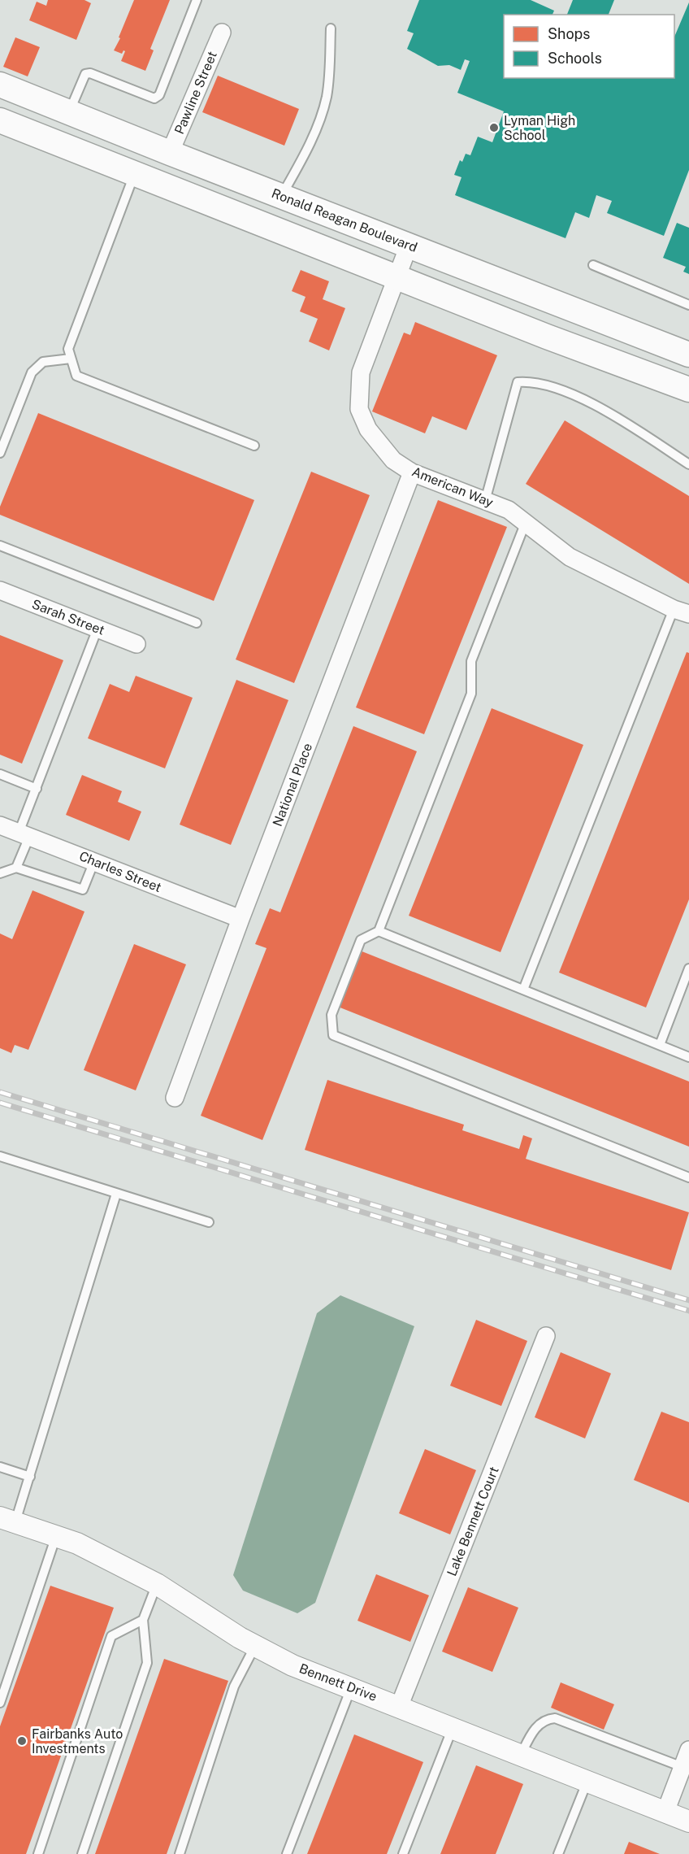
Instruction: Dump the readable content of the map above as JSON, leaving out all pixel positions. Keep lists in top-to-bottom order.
{
  "streets": {
    "main road": ["Ronald Reagan Boulevard"],
    "street": [
      "Pawline Street",
      "American Way",
      "Sarah Street",
      "National Place",
      "Charles Street",
      "Lake Bennett Court",
      "Bennett Drive"
    ]
  },
  "crossings": [
    ["Pawline Street", "Ronald Reagan Boulevard"],
    ["Ronald Reagan Boulevard", "American Way"],
    ["American Way", "National Place"],
    ["National Place", "Charles Street"],
    ["Lake Bennett Court", "Bennett Drive"]
  ],
  "places": ["Lyman High School", "Fairbanks Auto Investments"],
  "legend": ["Shops", "Schools"]
}
